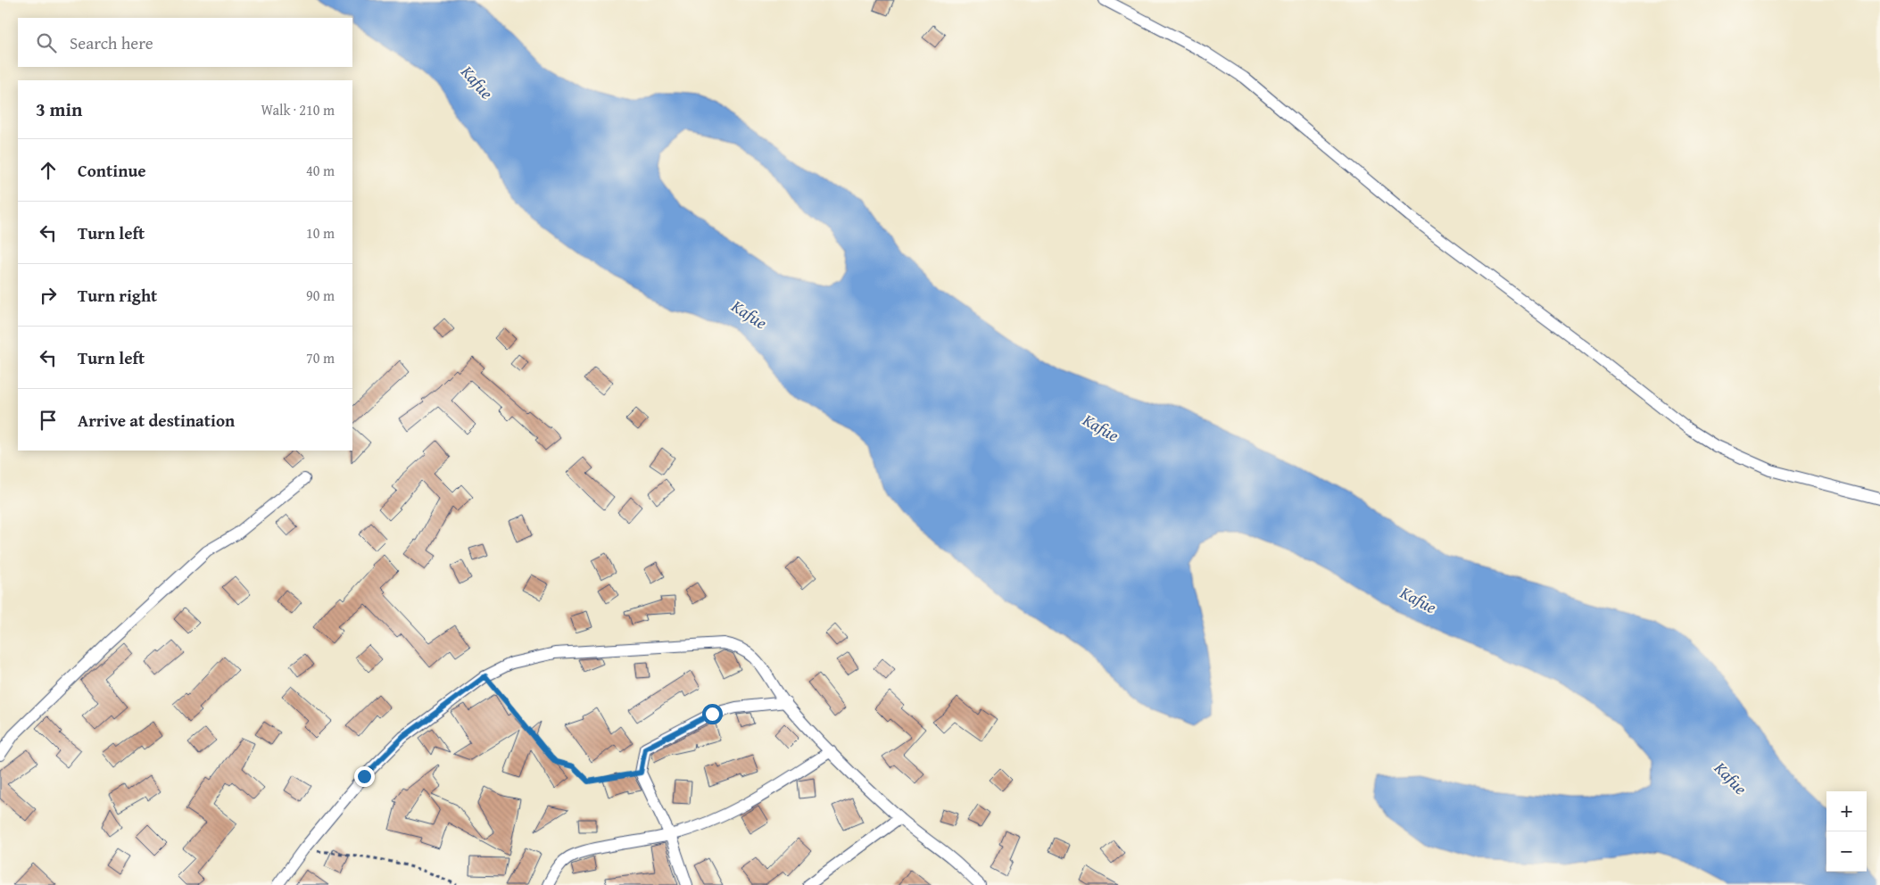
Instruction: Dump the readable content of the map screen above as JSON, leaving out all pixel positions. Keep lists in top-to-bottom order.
{
  "water": ["Kafue"],
  "page": {
    "search": "Search here",
    "heading": ["3 min", "Walk · 210 m"],
    "list": [
      ["Continue", "40 m"],
      ["Turn left", "10 m"],
      ["Turn right", "90 m"],
      ["Turn left", "70 m"],
      "Arrive at destination"
    ],
    "map_buttons": ["+", "−"]
  }
}
